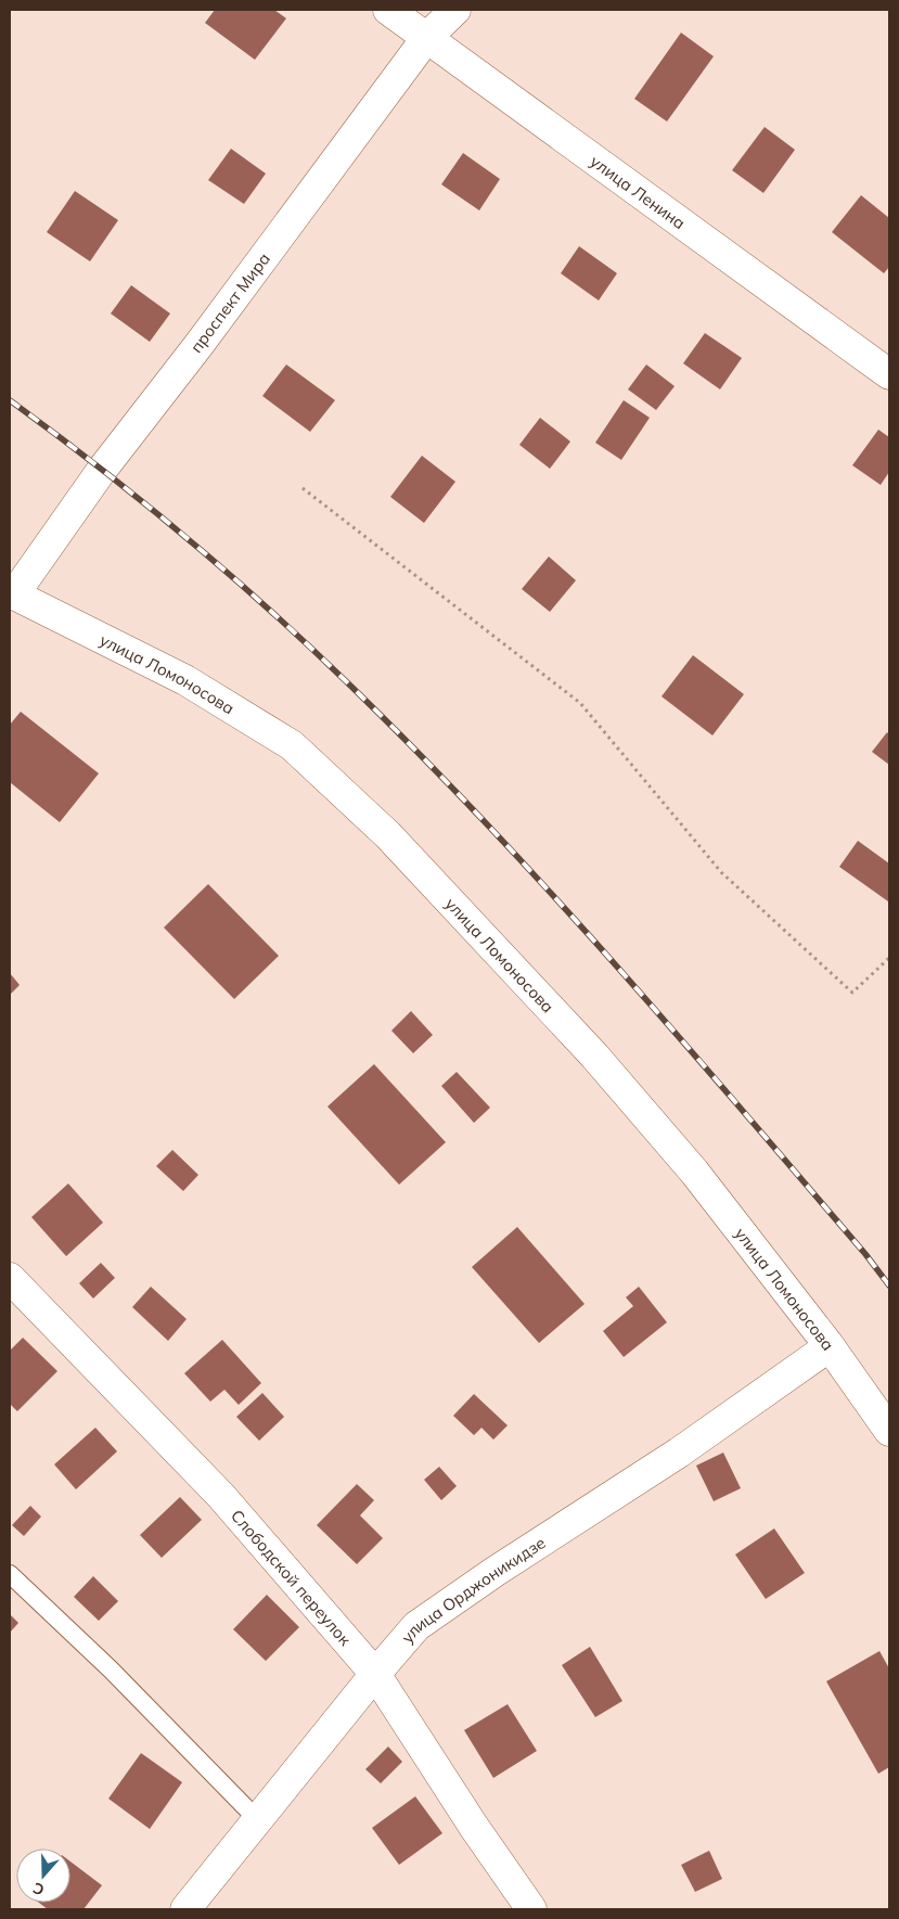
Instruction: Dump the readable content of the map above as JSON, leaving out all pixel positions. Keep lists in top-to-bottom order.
{
  "streets": {
    "street": [
      "улица Ленина",
      "проспект Мира",
      "улица Ломоносова",
      "Слободской переулок",
      "улица Орджоникидзе"
    ]
  },
  "crossings": [
    ["улица Ленина", "проспект Мира"],
    ["проспект Мира", "улица Ломоносова"],
    ["улица Ломоносова", "улица Орджоникидзе"],
    ["Слободской переулок", "улица Орджоникидзе"]
  ],
  "north": "bottom"
}
